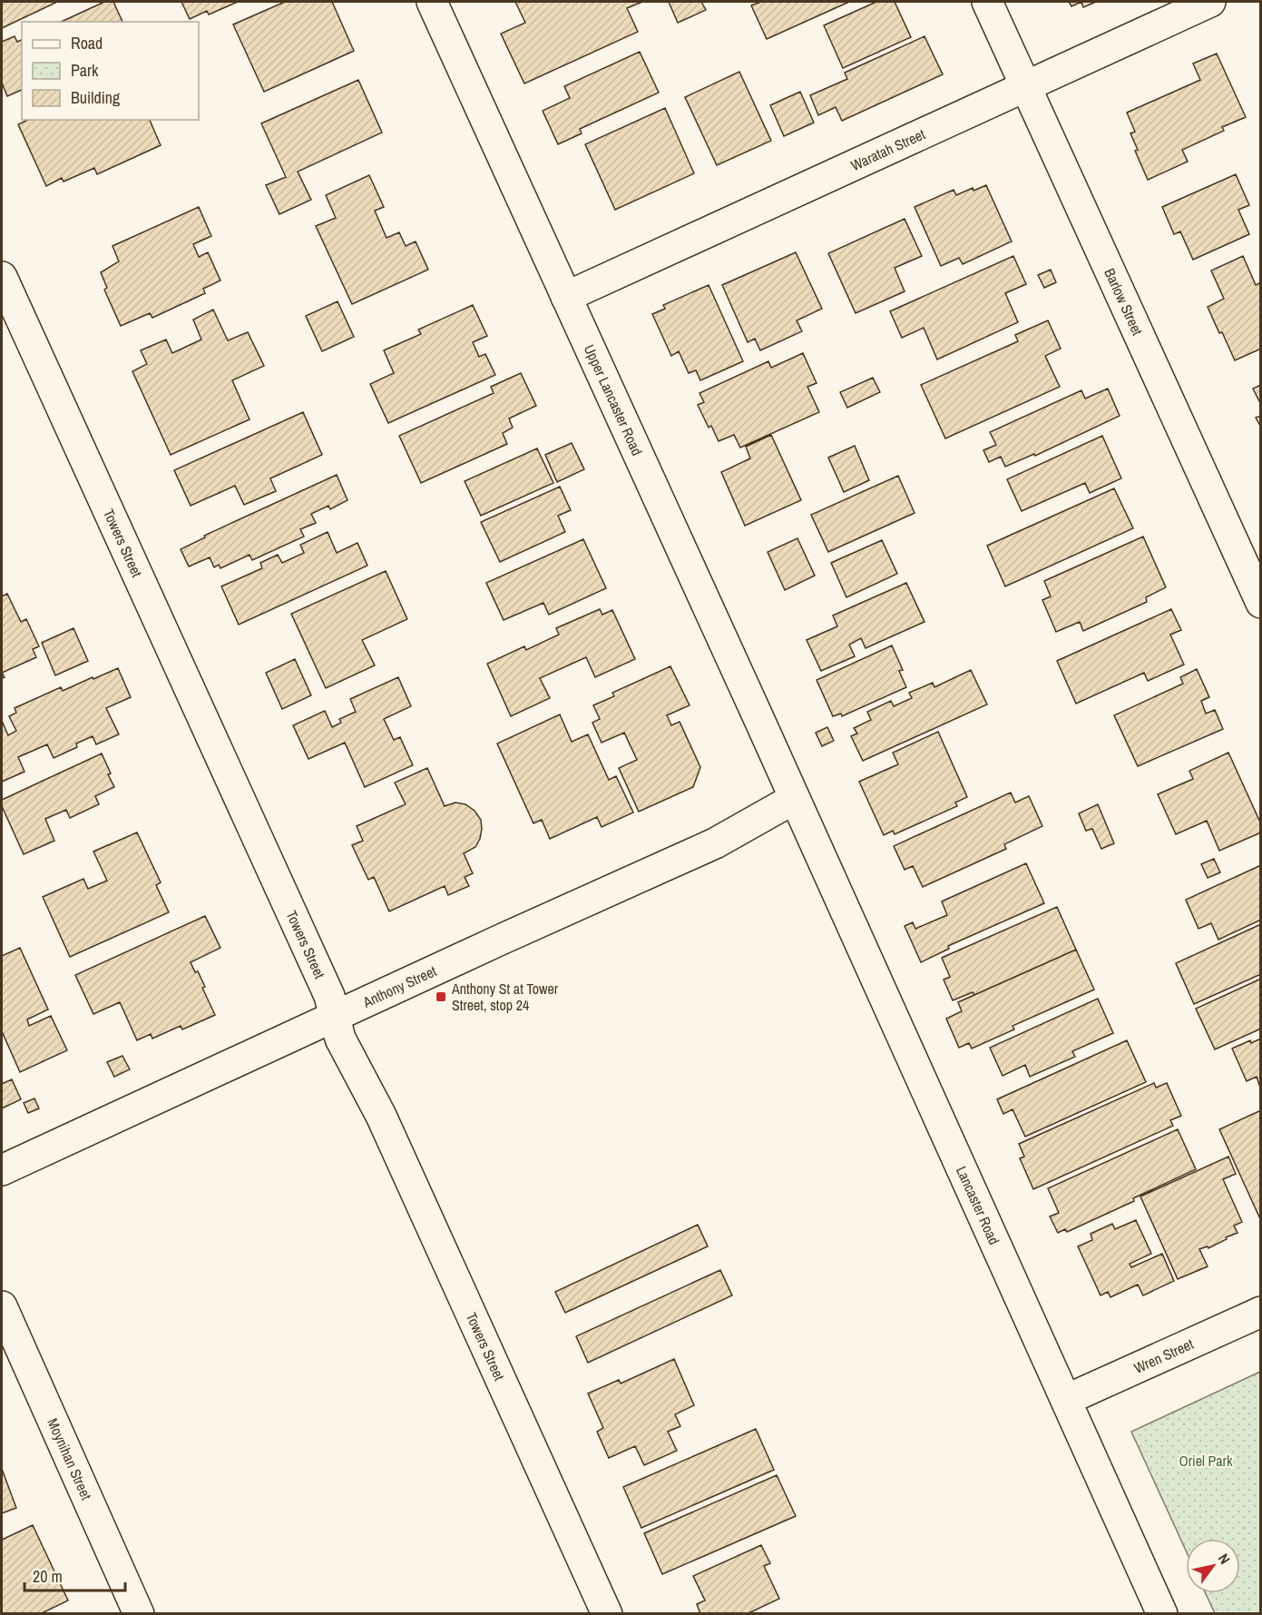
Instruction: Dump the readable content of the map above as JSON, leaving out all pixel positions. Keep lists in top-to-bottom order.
{
  "streets": {
    "street": [
      "Waratah Street",
      "Barlow Street",
      "Upper Lancaster Road",
      "Towers Street",
      "Anthony Street",
      "Lancaster Road",
      "Wren Street",
      "Moynihan Street"
    ]
  },
  "crossings": [
    ["Waratah Street", "Barlow Street"],
    ["Waratah Street", "Upper Lancaster Road"],
    ["Upper Lancaster Road", "Anthony Street"],
    ["Upper Lancaster Road", "Lancaster Road"],
    ["Towers Street", "Anthony Street"],
    ["Anthony Street", "Lancaster Road"],
    ["Lancaster Road", "Wren Street"]
  ],
  "parks": ["Oriel Park"],
  "places": {
    "transit": ["Anthony St at Tower Street, stop 24"]
  },
  "legend": ["Road", "Park", "Building"],
  "scale_bar": "20 m",
  "north": "top right"
}
